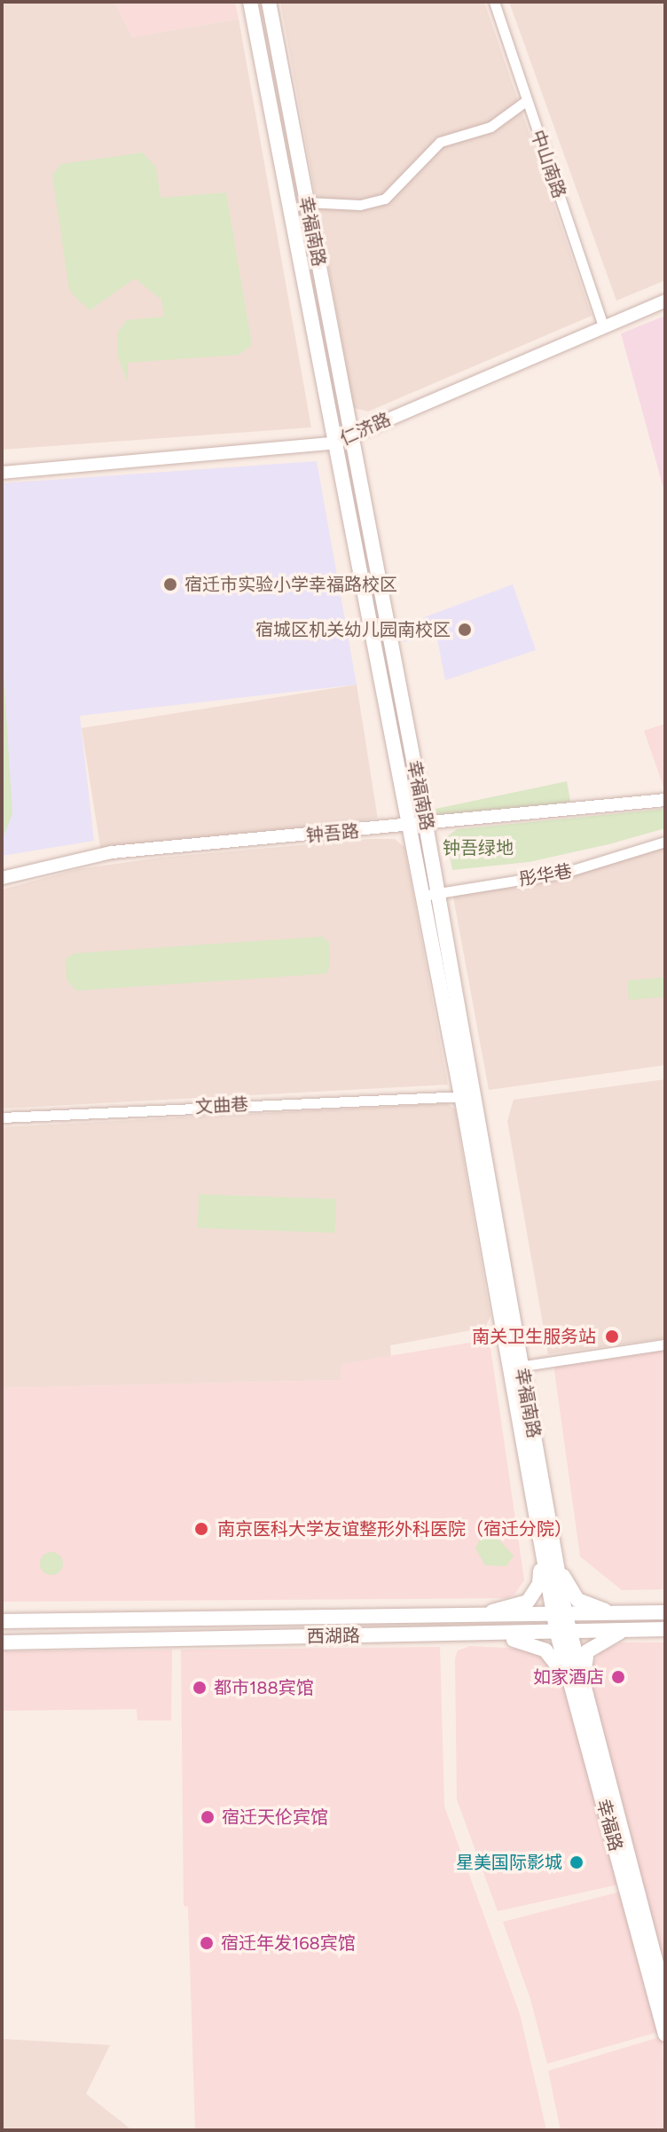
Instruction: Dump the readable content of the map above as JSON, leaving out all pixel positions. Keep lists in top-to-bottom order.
{
  "streets": {
    "main road": ["幸福南路", "西湖路", "幸福路"],
    "street": [
      "中山南路",
      "仁济路",
      "钟吾路",
      "彤华巷",
      "文曲巷"
    ]
  },
  "crossings": [
    ["中山南路", "仁济路"],
    ["幸福南路", "仁济路"],
    ["幸福南路", "钟吾路"],
    ["幸福南路", "彤华巷"],
    ["幸福南路", "文曲巷"],
    ["幸福南路", "西湖路"],
    ["幸福南路", "幸福路"],
    ["西湖路", "幸福路"]
  ],
  "parks": ["钟吾绿地"],
  "places": [
    "宿迁市实验小学幸福路校区",
    "宿城区机关幼儿园南校区",
    "南关卫生服务站",
    "南京医科大学友谊整形外科医院（宿迁分院）",
    "如家酒店",
    "都市188宾馆",
    "宿迁天伦宾馆",
    "星美国际影城",
    "宿迁年发168宾馆"
  ]
}
